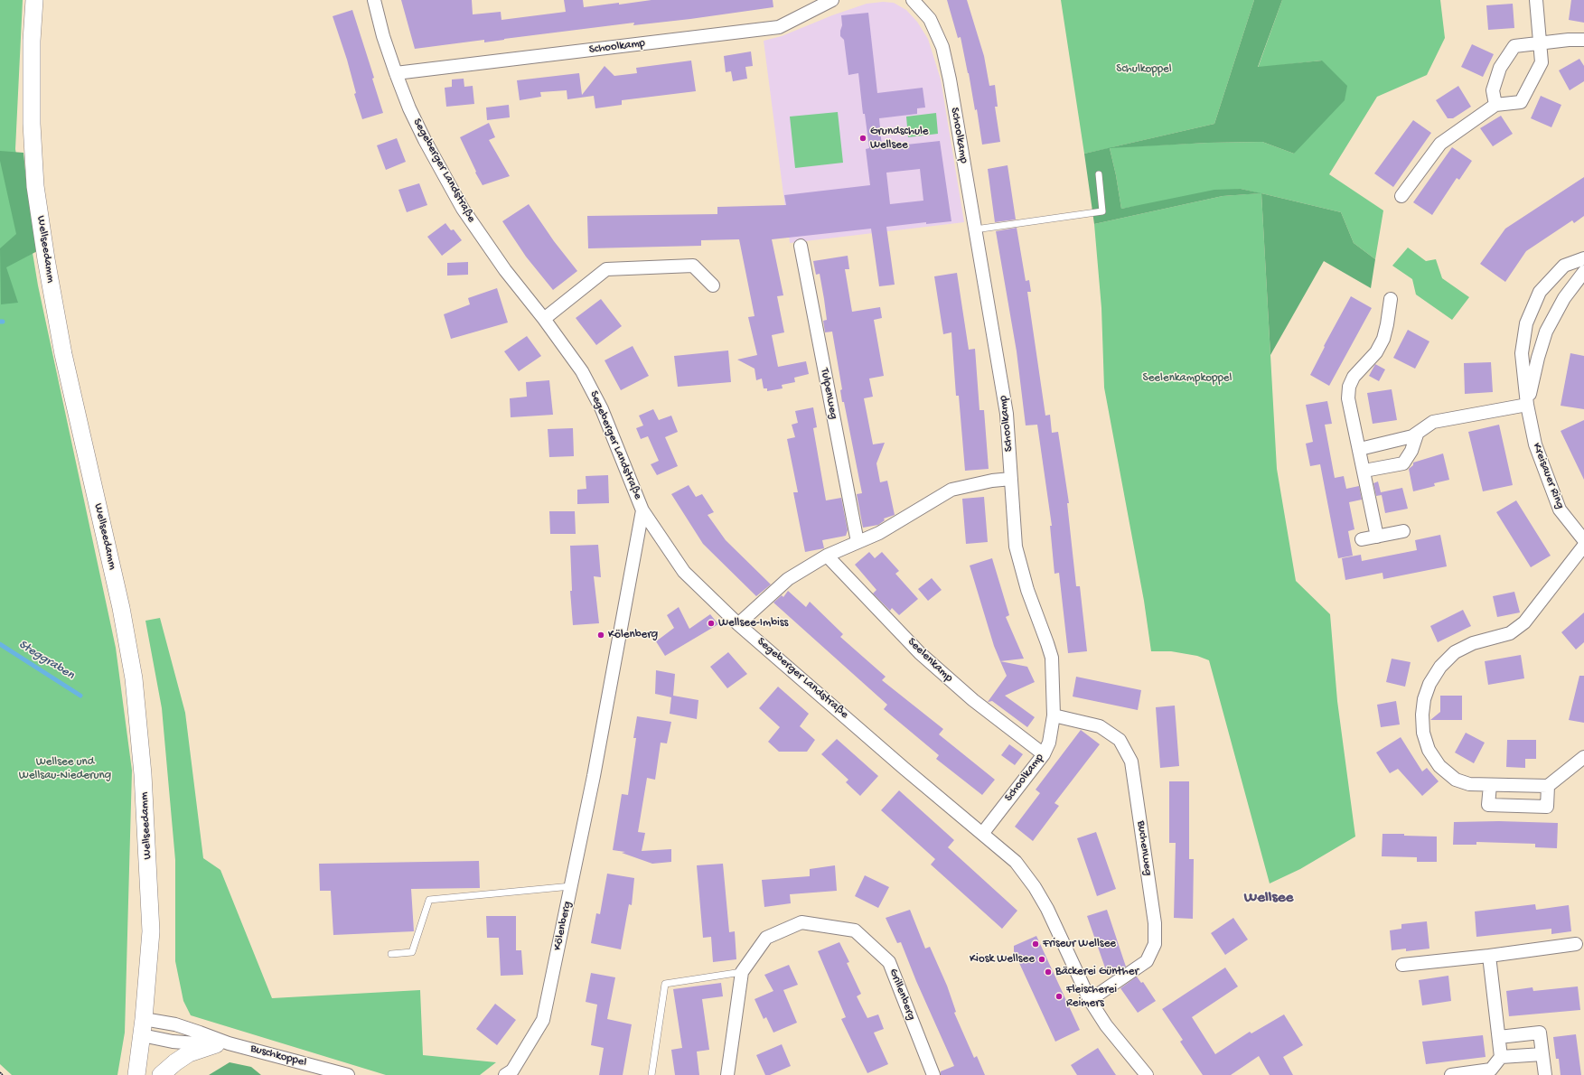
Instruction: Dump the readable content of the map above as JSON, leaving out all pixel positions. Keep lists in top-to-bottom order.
{
  "streets": {
    "main road": ["Wellseedamm"],
    "street": [
      "Schoolkamp",
      "Segeberger Landstraße",
      "Tulpenweg",
      "Kreisauer Ring",
      "Seelenkamp",
      "Buchenweg",
      "Kölenberg",
      "Grillenberg",
      "Buschkoppel"
    ]
  },
  "crossings": [
    ["Schoolkamp", "Segeberger Landstraße"],
    ["Schoolkamp", "Seelenkamp"],
    ["Schoolkamp", "Buchenweg"],
    ["Segeberger Landstraße", "Buchenweg"],
    ["Segeberger Landstraße", "Kölenberg"],
    ["Wellseedamm", "Buschkoppel"]
  ],
  "districts": ["Wellsee"],
  "water": ["Steggraben"],
  "parks": ["Schulkoppel", "Seelenkampkoppel", "Wellsee und Wellsau-Niederung"],
  "places": [
    "Grundschule Wellsee",
    "Wellsee-Imbiss",
    "Kölenberg",
    "Friseur Wellsee",
    "Kiosk Wellsee",
    "Bäckerei Günther",
    "Fleischerei Reimers"
  ]
}
